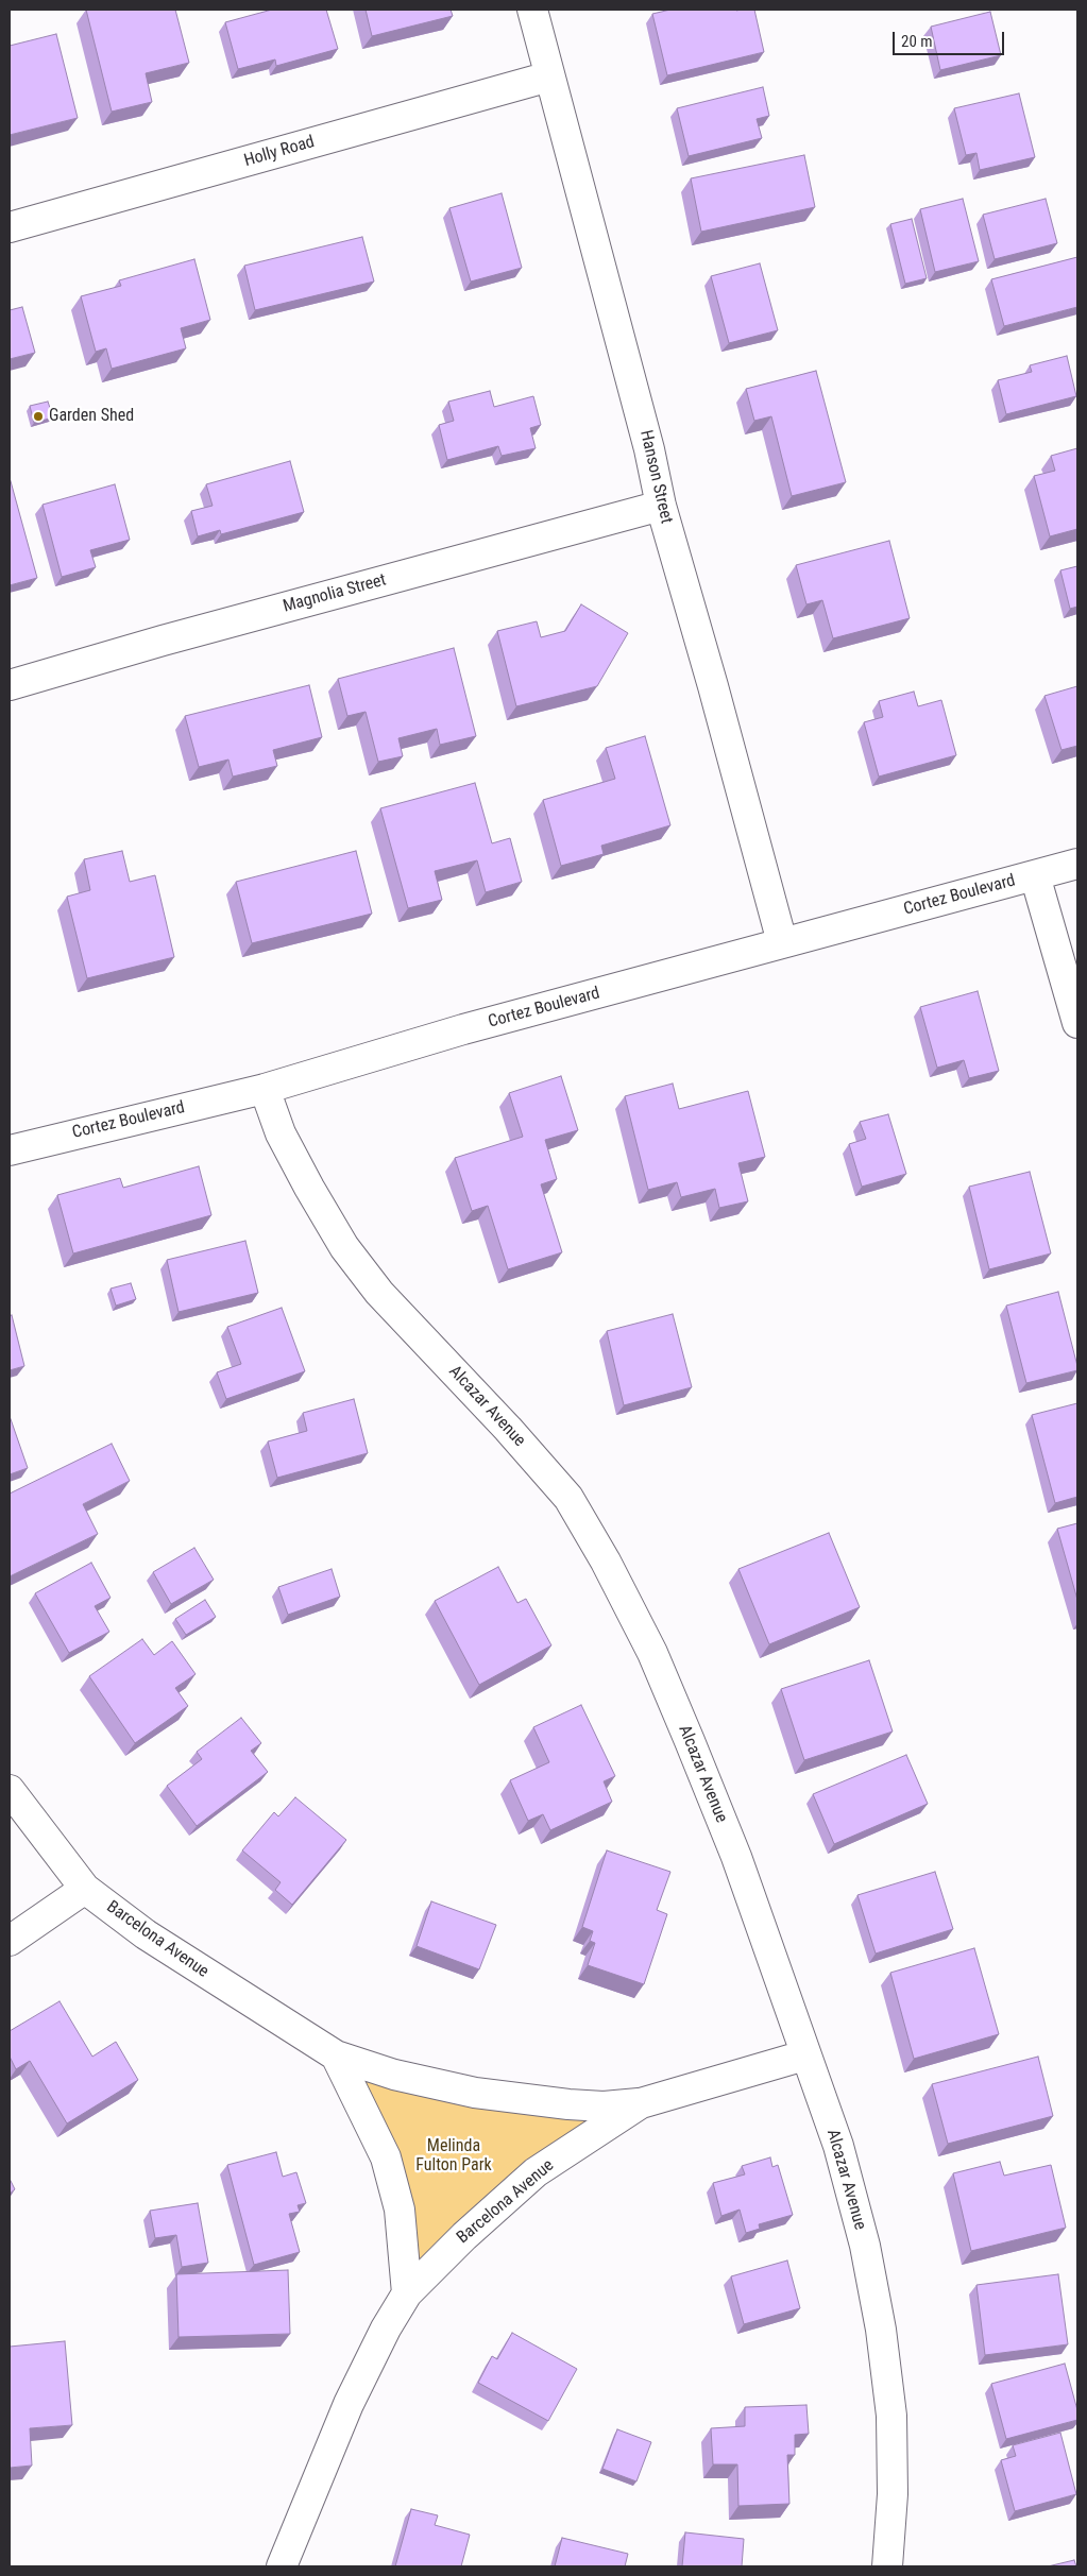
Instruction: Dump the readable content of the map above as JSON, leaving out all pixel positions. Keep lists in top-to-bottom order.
{
  "streets": {
    "street": [
      "Holly Road",
      "Hanson Street",
      "Magnolia Street",
      "Cortez Boulevard",
      "Alcazar Avenue",
      "Barcelona Avenue"
    ]
  },
  "crossings": [
    ["Holly Road", "Hanson Street"],
    ["Hanson Street", "Magnolia Street"],
    ["Hanson Street", "Cortez Boulevard"],
    ["Cortez Boulevard", "Alcazar Avenue"],
    ["Alcazar Avenue", "Barcelona Avenue"]
  ],
  "parks": ["Melinda Fulton Park"],
  "places": ["Garden Shed"],
  "scale_bar": "20 m"
}
